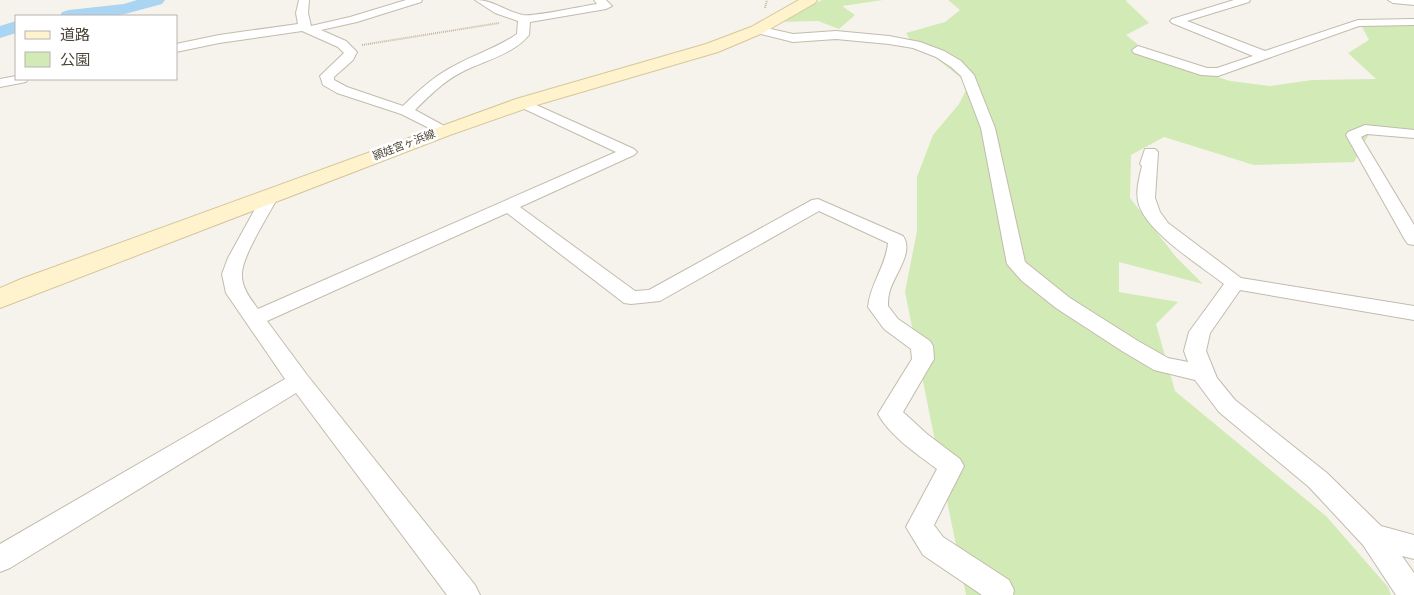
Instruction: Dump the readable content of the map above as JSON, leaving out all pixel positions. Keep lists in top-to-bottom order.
{
  "streets": {
    "main road": ["頴娃宮ヶ浜線"]
  },
  "legend": ["道路", "公園"]
}
